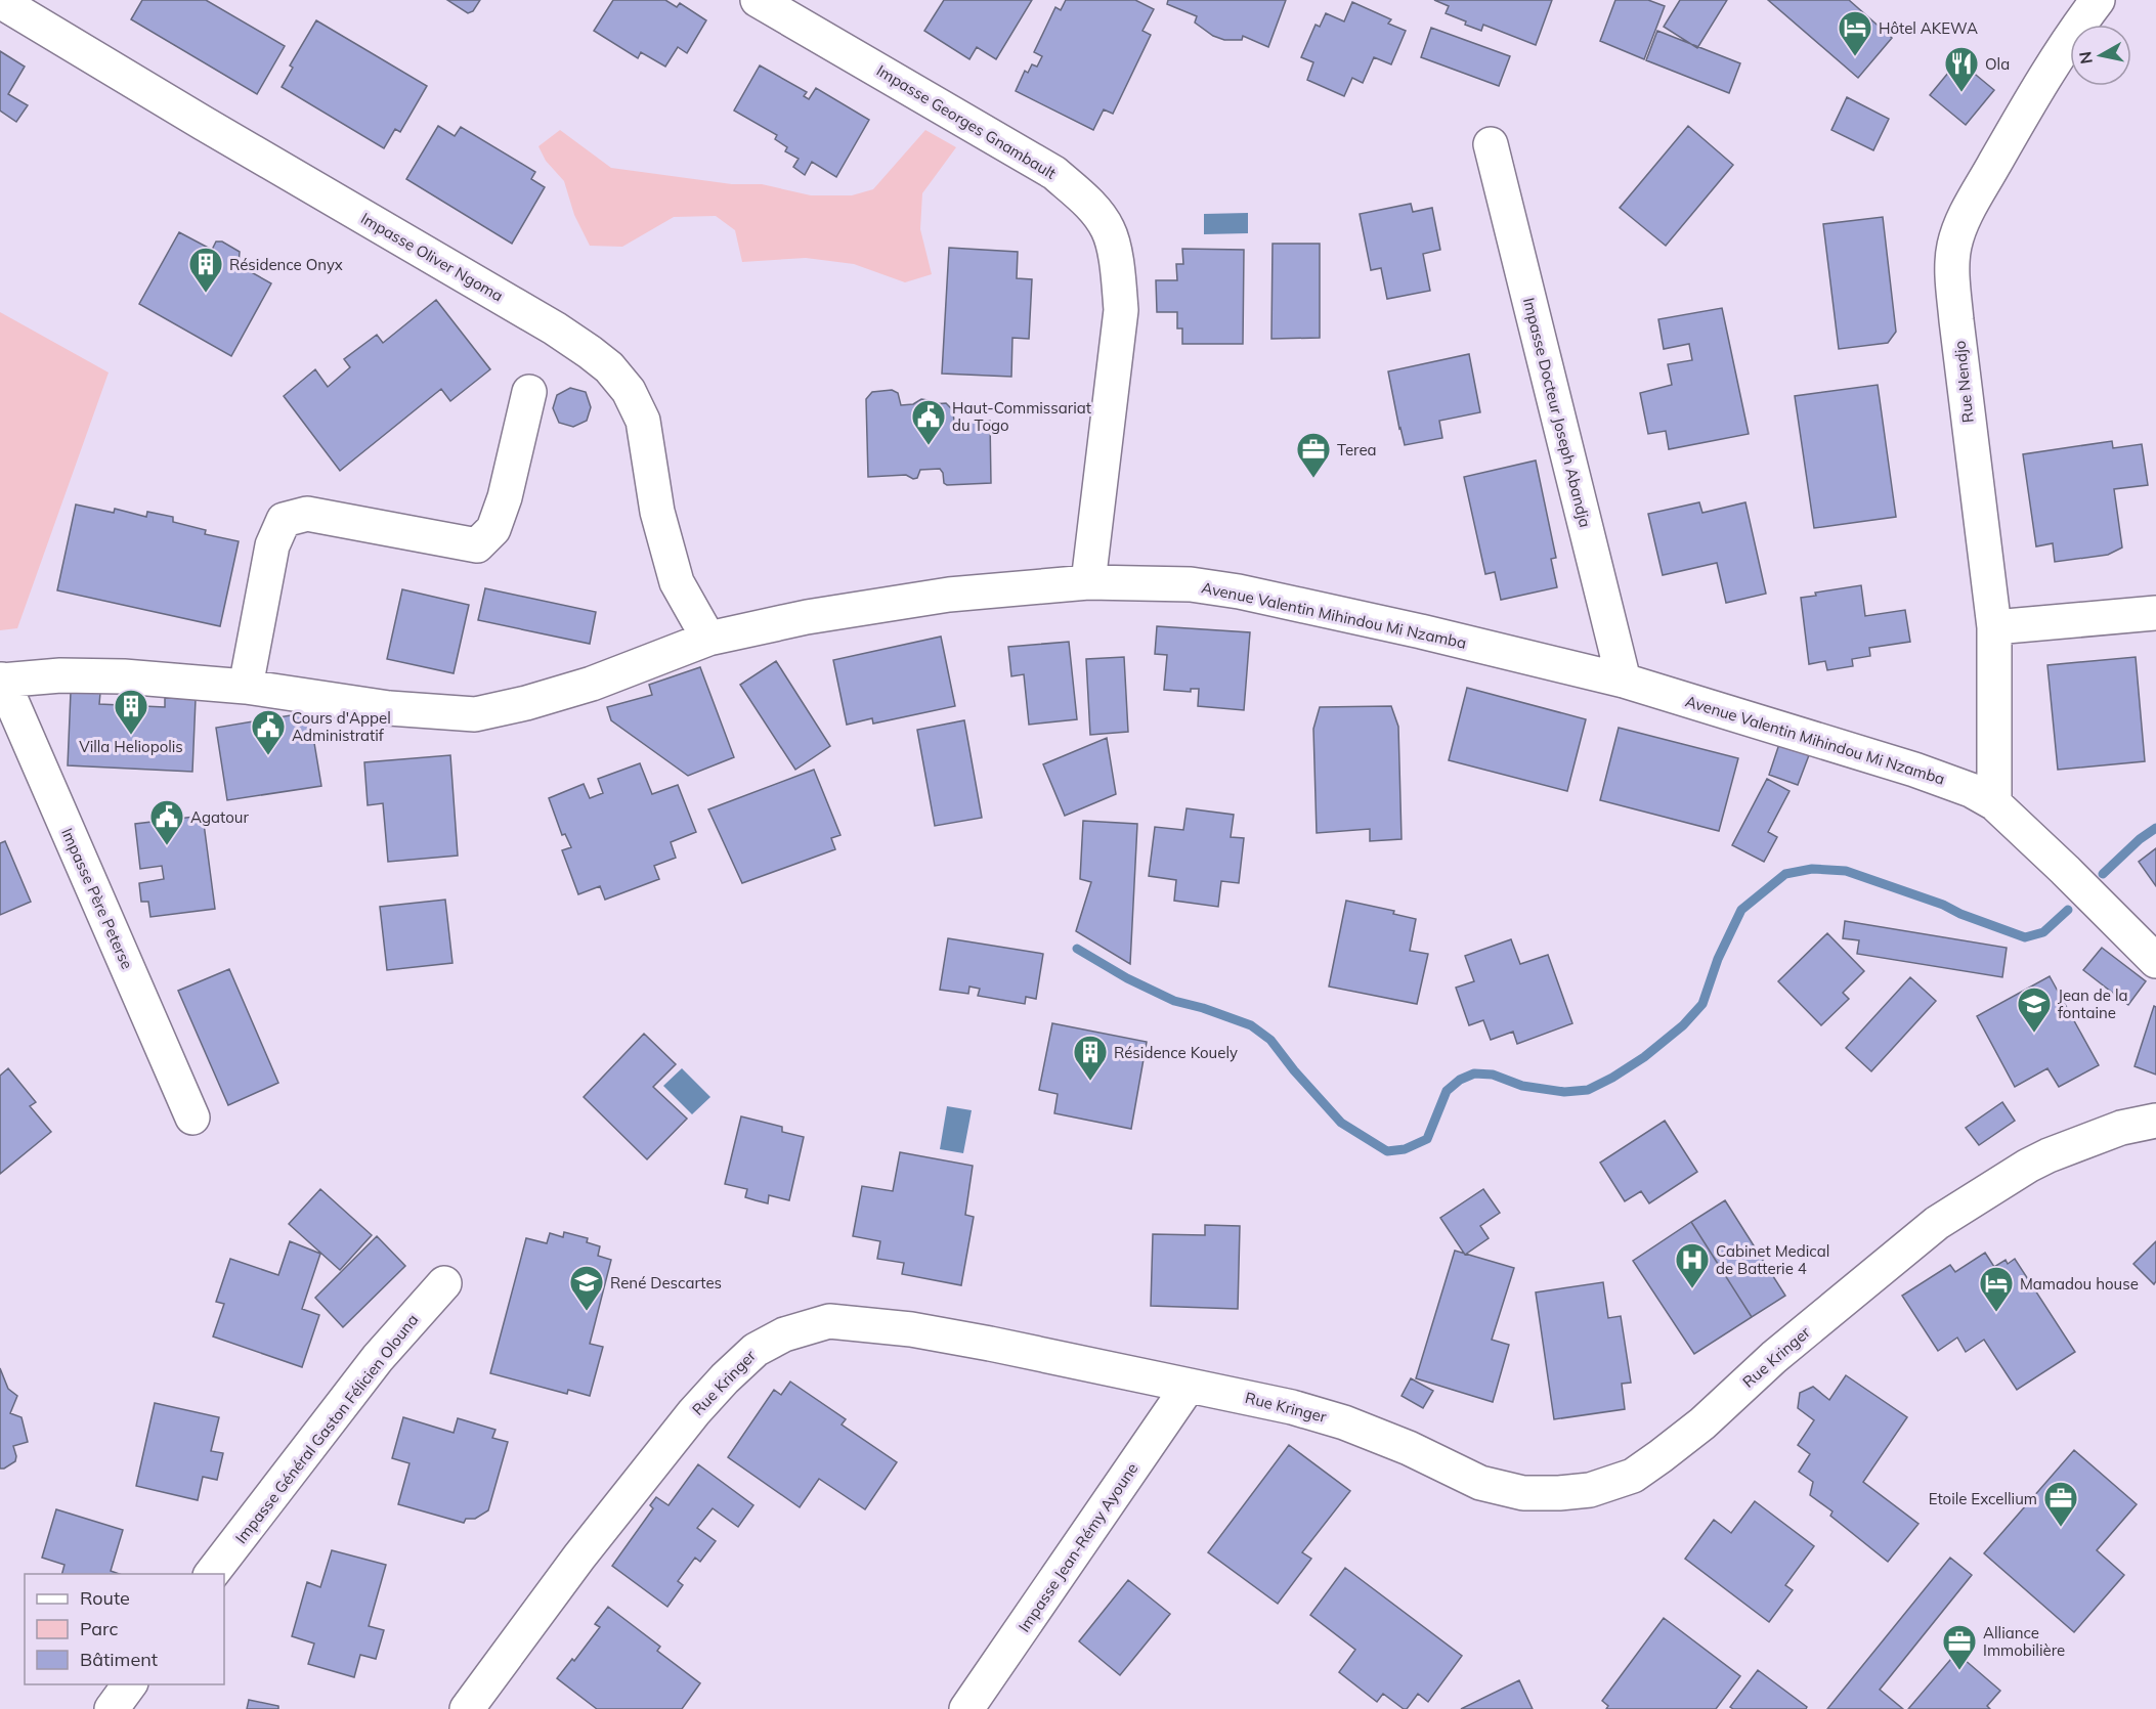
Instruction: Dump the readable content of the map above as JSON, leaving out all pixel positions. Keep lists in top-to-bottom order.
{
  "streets": {
    "street": [
      "Impasse Georges Gnambault",
      "Impasse Oliver Ngoma",
      "Rue Nendjo",
      "Impasse Docteur Joseph Abandja",
      "Avenue Valentin Mihindou Mi Nzamba",
      "Impasse Père Peterse",
      "Rue Kringer",
      "Impasse Général Gaston Félicien Olouna",
      "Impasse Jean-Rémy Ayoune"
    ]
  },
  "crossings": [
    ["Impasse Georges Gnambault", "Avenue Valentin Mihindou Mi Nzamba"],
    ["Impasse Oliver Ngoma", "Avenue Valentin Mihindou Mi Nzamba"],
    ["Rue Nendjo", "Avenue Valentin Mihindou Mi Nzamba"],
    ["Impasse Docteur Joseph Abandja", "Avenue Valentin Mihindou Mi Nzamba"],
    ["Avenue Valentin Mihindou Mi Nzamba", "Impasse Père Peterse"],
    ["Rue Kringer", "Impasse Jean-Rémy Ayoune"]
  ],
  "places": {
    "hotel": ["Hôtel AKEWA", "Mamadou house"],
    "restaurant": ["Ola"],
    "building": ["Résidence Onyx", "Villa Heliopolis", "Résidence Kouely"],
    "public building": ["Haut-Commissariat du Togo", "Cours d'Appel Administratif", "Agatour"],
    "office": ["Terea", "Etoile Excellium", "Alliance Immobilière"],
    "school or university": ["Jean de la fontaine", "René Descartes"],
    "hospital": ["Cabinet Medical de Batterie 4"]
  },
  "legend": ["Route", "Parc", "Bâtiment"],
  "north": "left"
}
